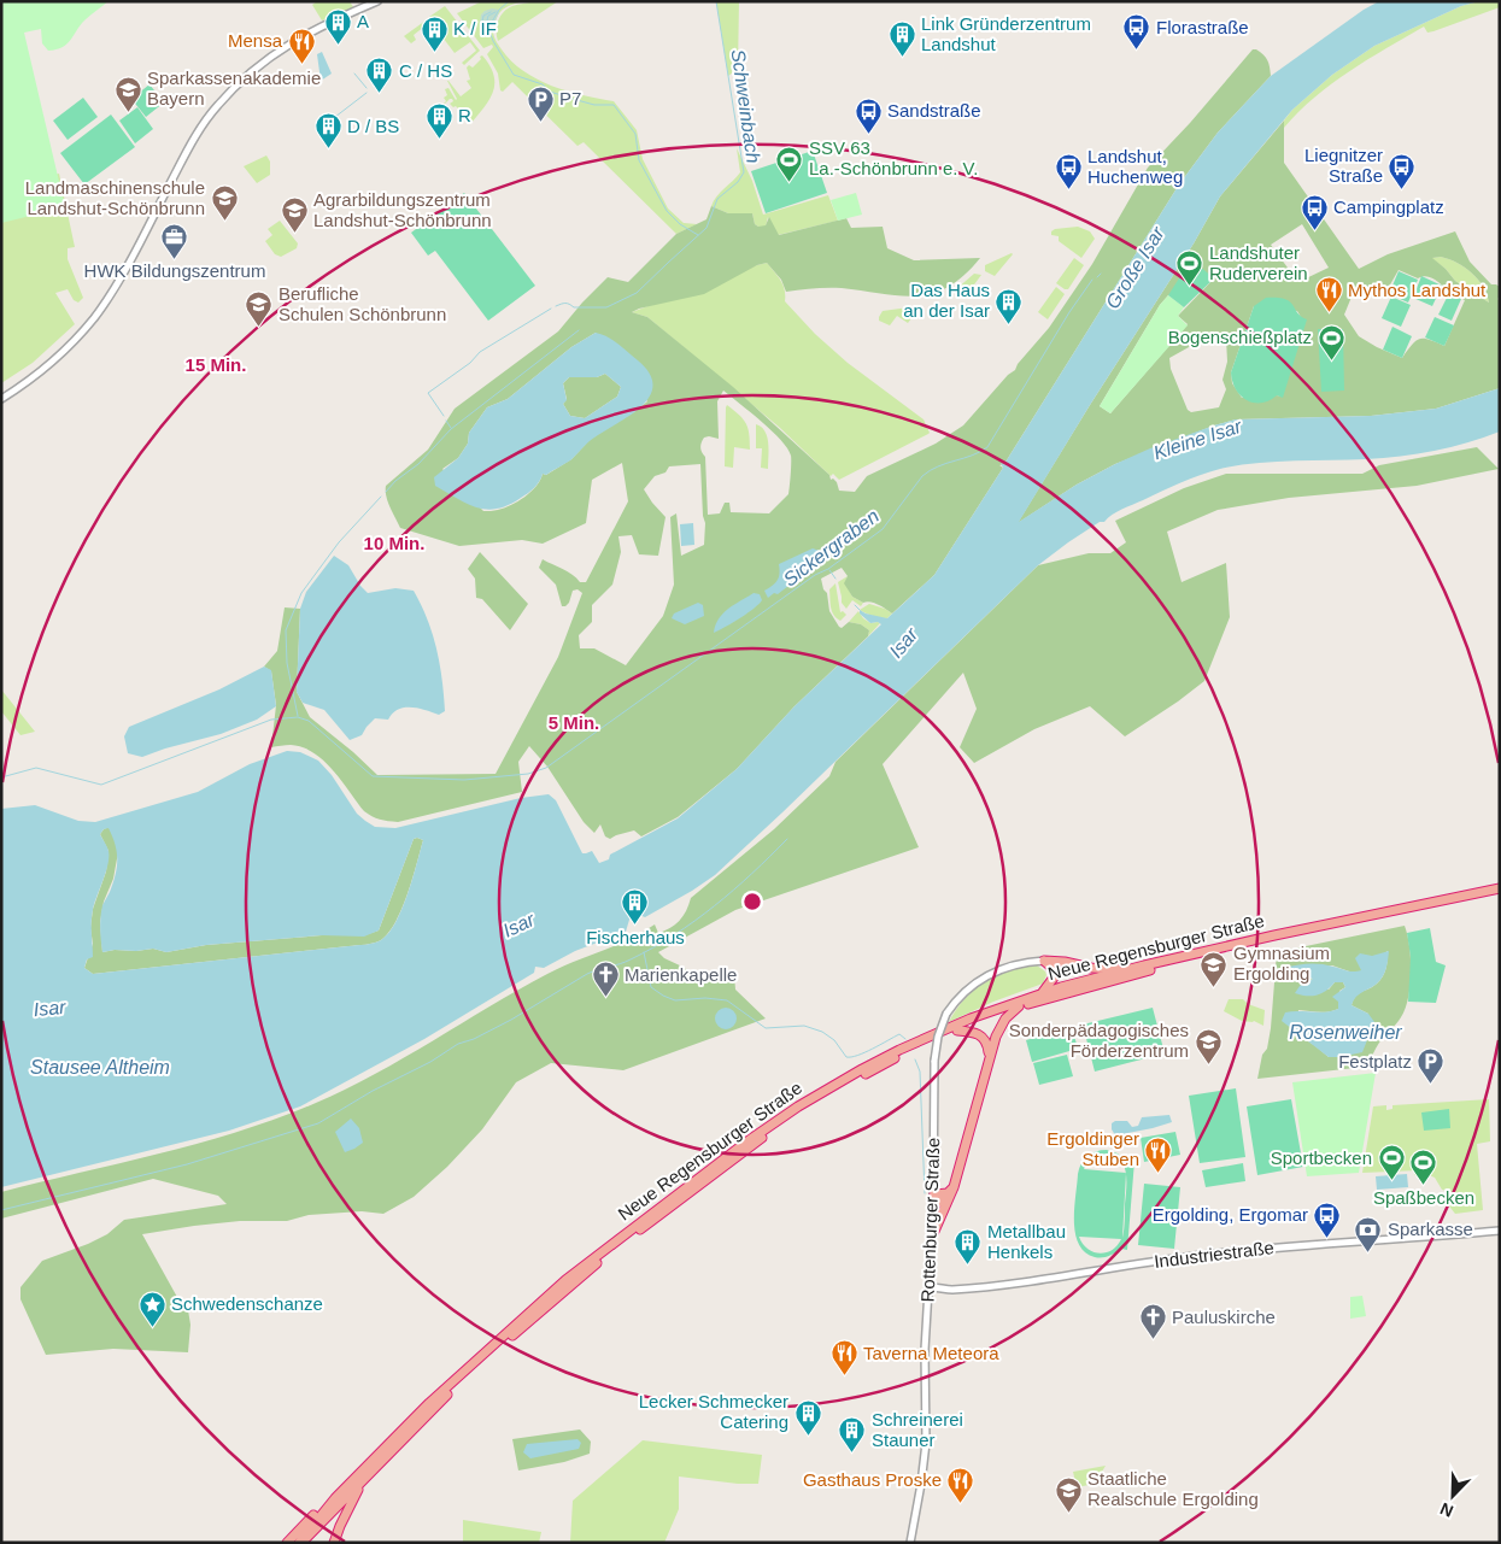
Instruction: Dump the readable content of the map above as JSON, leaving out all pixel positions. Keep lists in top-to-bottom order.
{
  "streets": {
    "highway": ["Neue Regensburger Straße"],
    "street": ["Rottenburger Straße", "Industriestraße"]
  },
  "crossings": [
    ["Rottenburger Straße", "Industriestraße"]
  ],
  "water": [
    "Schweinbach",
    "Große Isar",
    "Kleine Isar",
    "Sickergraben",
    "Isar",
    "Rosenweiher",
    "Stausee Altheim"
  ],
  "places": {
    "building": [
      "A",
      "K / IF",
      "Link Gründerzentrum Landshut",
      "C / HS",
      "R",
      "D / BS",
      "Das Haus an der Isar",
      "Fischerhaus",
      "Metallbau Henkels",
      "Lecker Schmecker Catering",
      "Schreinerei Stauner"
    ],
    "bus stop": [
      "Florastraße",
      "Sandstraße",
      "Liegnitzer Straße",
      "Landshut, Huchenweg",
      "Campingplatz",
      "Ergolding, Ergomar"
    ],
    "restaurant": [
      "Mensa",
      "Mythos Landshut",
      "Ergoldinger Stuben",
      "Taverna Meteora",
      "Gasthaus Proske"
    ],
    "school or university": [
      "Sparkassenakademie Bayern",
      "Landmaschinenschule Landshut-Schönbrunn",
      "Agrarbildungszentrum Landshut-Schönbrunn",
      "Berufliche Schulen Schönbrunn",
      "Gymnasium Ergolding",
      "Sonderpädagogisches Förderzentrum",
      "Staatliche Realschule Ergolding"
    ],
    "parking": ["P7", "Festplatz"],
    "sports": [
      "SSV 63 La.-Schönbrunn e. V.",
      "Landshuter Ruderverein",
      "Bogenschießplatz",
      "Sportbecken",
      "Spaßbecken"
    ],
    "office": ["HWK Bildungszentrum"],
    "church": ["Marienkapelle", "Pauluskirche"],
    "bank": ["Sparkasse"],
    "place": ["Schwedenschanze"]
  },
  "north": "bottom left",
  "rings": ["15 Min.", "10 Min.", "5 Min."]
}
